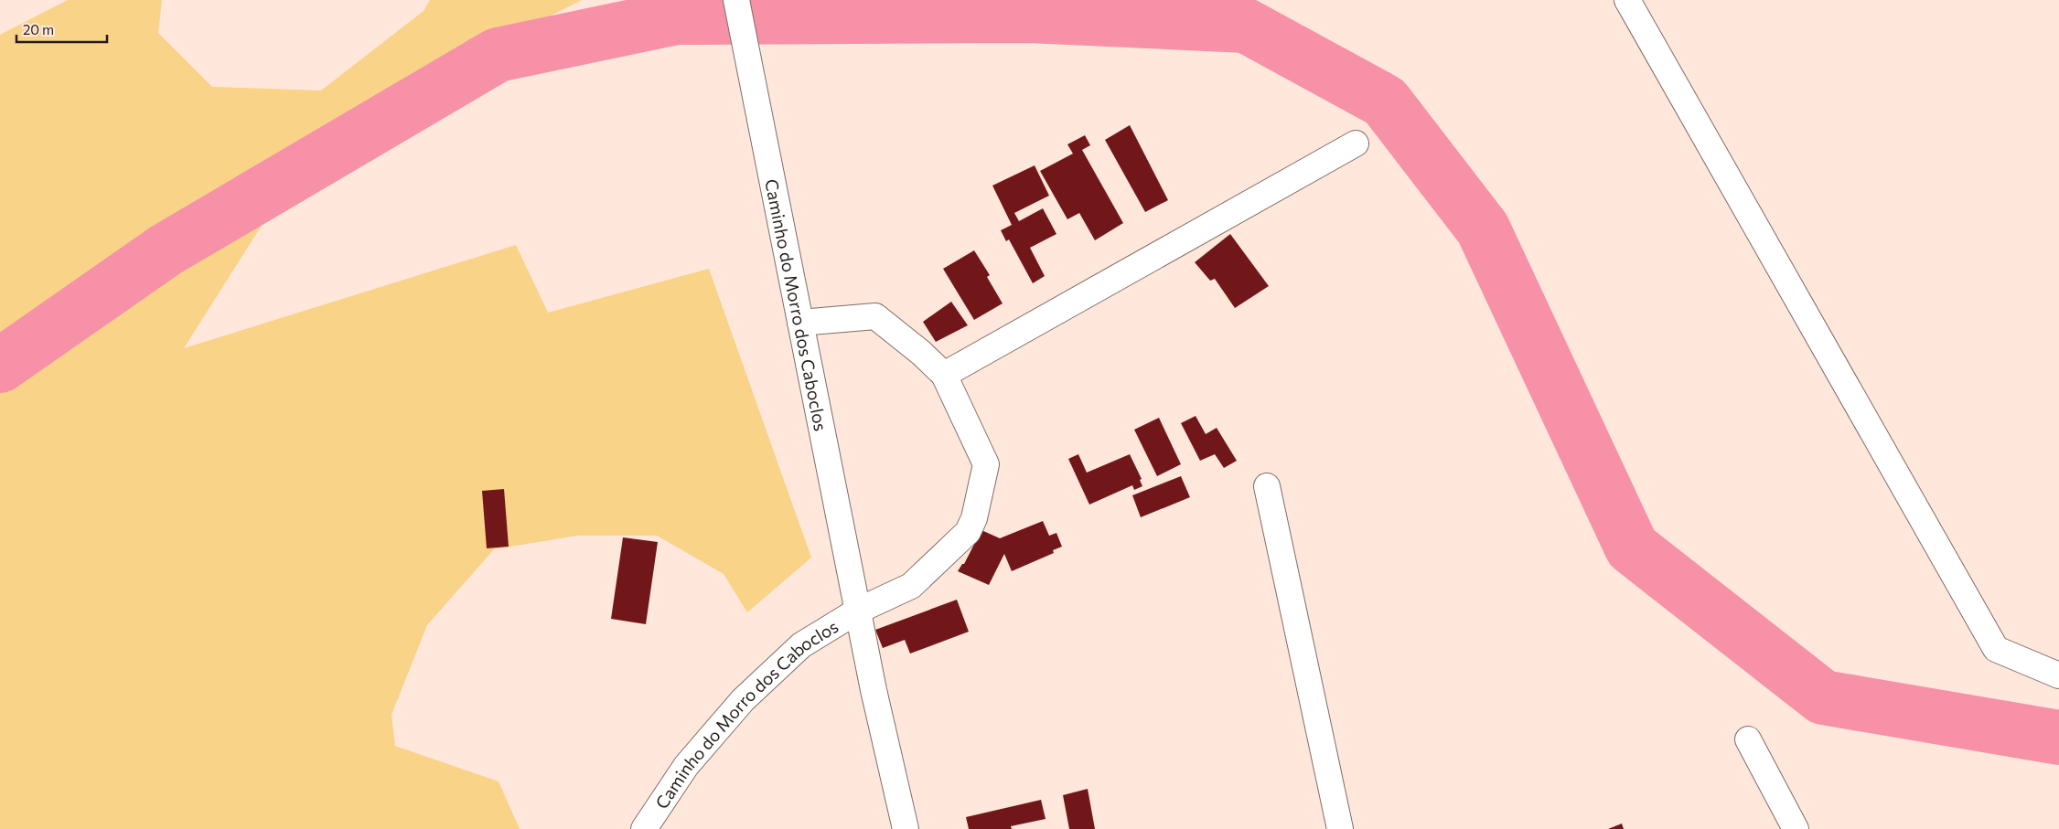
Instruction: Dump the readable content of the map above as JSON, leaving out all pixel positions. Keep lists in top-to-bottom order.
{
  "streets": {
    "street": ["Caminho do Morro dos Caboclos"]
  },
  "scale_bar": "20 m"
}
